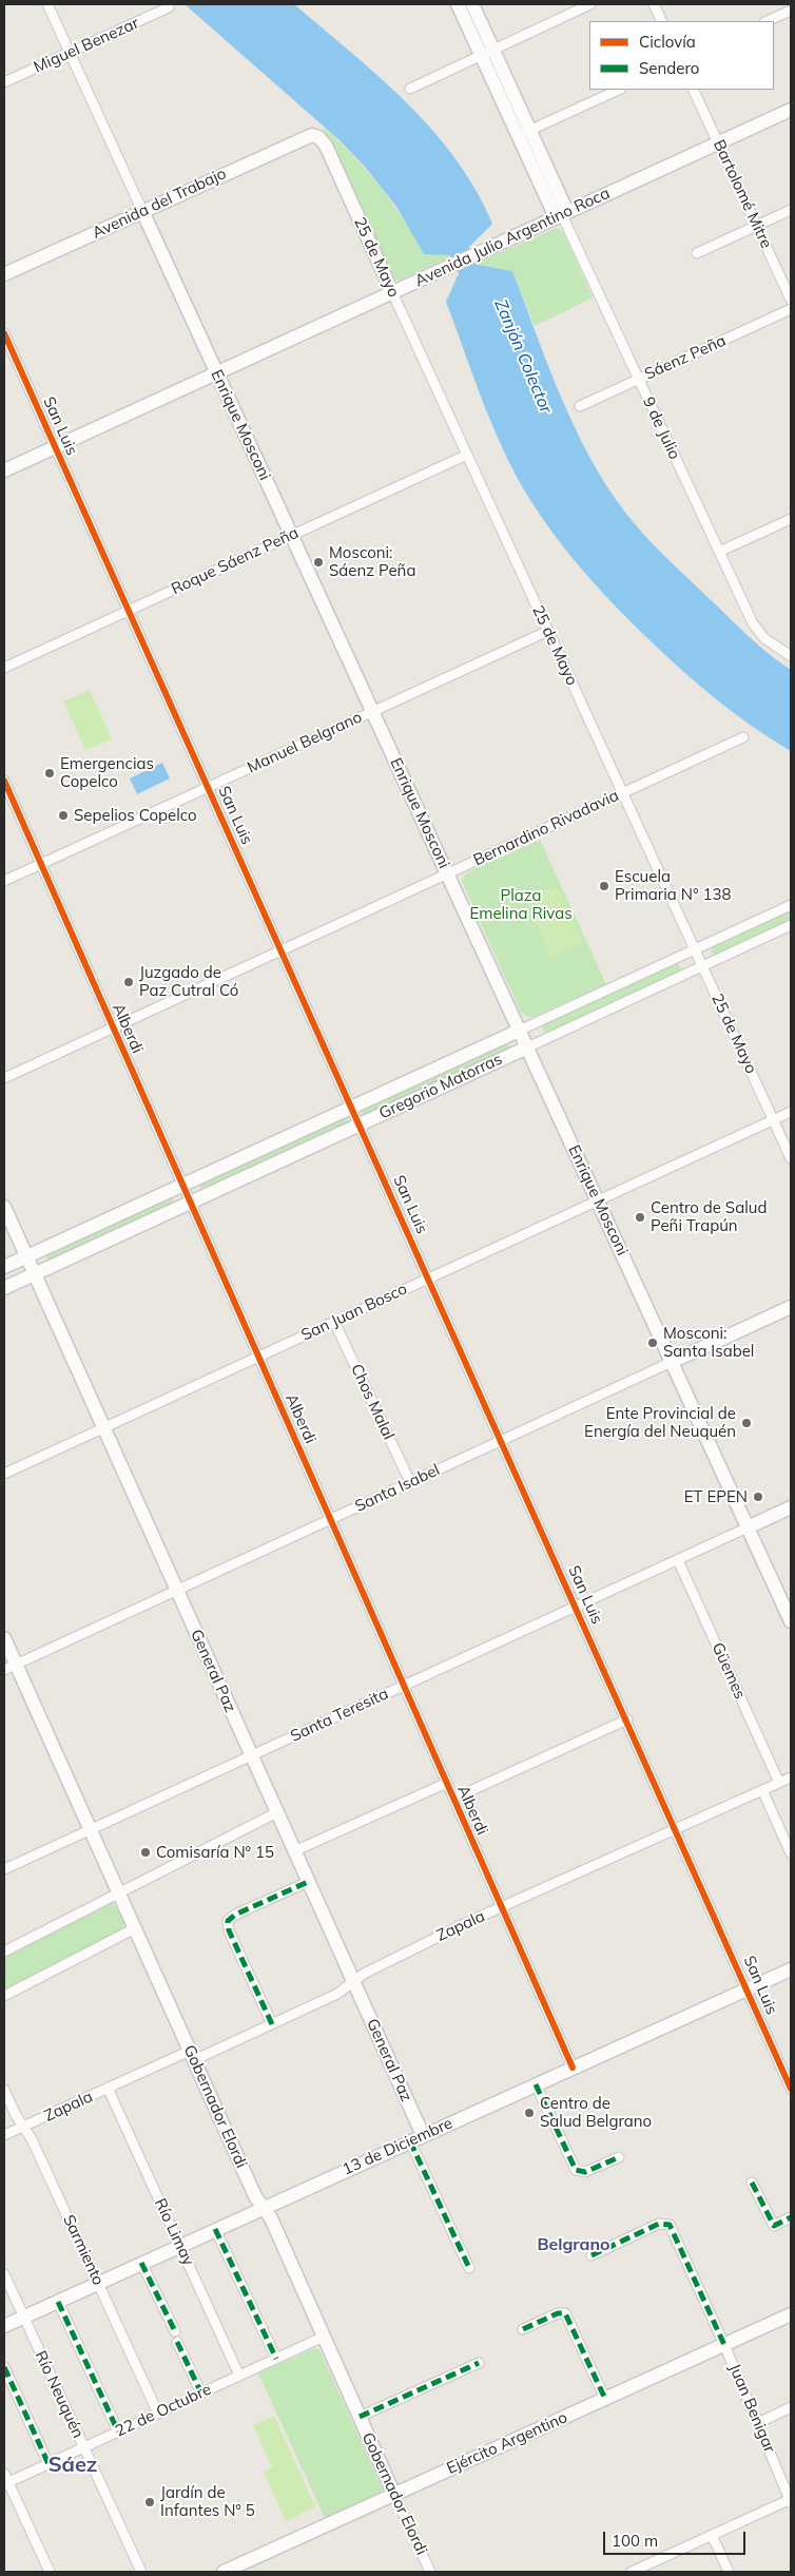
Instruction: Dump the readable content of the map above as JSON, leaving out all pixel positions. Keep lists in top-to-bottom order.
{
  "streets": {
    "main road": [
      "Avenida del Trabajo",
      "Avenida Julio Argentino Roca",
      "25 de Mayo",
      "Enrique Mosconi",
      "9 de Julio",
      "Gregorio Matorras",
      "Santa Isabel",
      "General Paz",
      "Santa Teresita",
      "Gobernador Elordi",
      "13 de Diciembre",
      "Ejército Argentino"
    ],
    "street": [
      "Miguel Benezar",
      "Bartolomé Mitre",
      "Sáenz Peña",
      "San Luis",
      "Roque Sáenz Peña",
      "Manuel Belgrano",
      "Bernardino Rivadavia",
      "Alberdi",
      "San Juan Bosco",
      "Chos Malal",
      "Güemes",
      "Zapala",
      "Río Limay",
      "Sarmiento",
      "Río Neuquén",
      "Juan Benigar",
      "22 de Octubre"
    ]
  },
  "crossings": [
    ["Miguel Benezar", "Enrique Mosconi"],
    ["Bartolomé Mitre", "Avenida Julio Argentino Roca"],
    ["Avenida del Trabajo", "25 de Mayo"],
    ["Avenida del Trabajo", "Enrique Mosconi"],
    ["Avenida Julio Argentino Roca", "25 de Mayo"],
    ["Avenida Julio Argentino Roca", "Enrique Mosconi"],
    ["Avenida Julio Argentino Roca", "San Luis"],
    ["Avenida Julio Argentino Roca", "9 de Julio"],
    ["25 de Mayo", "Roque Sáenz Peña"],
    ["25 de Mayo", "Manuel Belgrano"],
    ["25 de Mayo", "Bernardino Rivadavia"],
    ["25 de Mayo", "Gregorio Matorras"],
    ["25 de Mayo", "San Juan Bosco"],
    ["Sáenz Peña", "9 de Julio"],
    ["Enrique Mosconi", "Roque Sáenz Peña"],
    ["Enrique Mosconi", "Manuel Belgrano"],
    ["Enrique Mosconi", "Bernardino Rivadavia"],
    ["Enrique Mosconi", "Gregorio Matorras"],
    ["Enrique Mosconi", "San Juan Bosco"],
    ["Enrique Mosconi", "Santa Isabel"],
    ["Enrique Mosconi", "Santa Teresita"],
    ["San Luis", "Roque Sáenz Peña"],
    ["San Luis", "Manuel Belgrano"],
    ["San Luis", "Bernardino Rivadavia"],
    ["San Luis", "Gregorio Matorras"],
    ["San Luis", "San Juan Bosco"],
    ["San Luis", "Santa Isabel"],
    ["San Luis", "Santa Teresita"],
    ["San Luis", "Zapala"],
    ["San Luis", "13 de Diciembre"],
    ["Manuel Belgrano", "Alberdi"],
    ["Bernardino Rivadavia", "Alberdi"],
    ["Alberdi", "Gregorio Matorras"],
    ["Alberdi", "San Juan Bosco"],
    ["Alberdi", "Santa Isabel"],
    ["Alberdi", "Santa Teresita"],
    ["Alberdi", "Zapala"],
    ["Alberdi", "13 de Diciembre"],
    ["Gregorio Matorras", "General Paz"],
    ["San Juan Bosco", "Chos Malal"],
    ["San Juan Bosco", "General Paz"],
    ["Chos Malal", "Santa Isabel"],
    ["Santa Isabel", "General Paz"],
    ["Santa Isabel", "Gobernador Elordi"],
    ["General Paz", "Santa Teresita"],
    ["General Paz", "Zapala"],
    ["General Paz", "13 de Diciembre"],
    ["Güemes", "Santa Teresita"],
    ["Güemes", "Zapala"],
    ["Santa Teresita", "Gobernador Elordi"],
    ["Zapala", "Gobernador Elordi"],
    ["Zapala", "Río Limay"],
    ["Zapala", "Sarmiento"],
    ["Gobernador Elordi", "13 de Diciembre"],
    ["Gobernador Elordi", "22 de Octubre"],
    ["Gobernador Elordi", "Ejército Argentino"],
    ["13 de Diciembre", "Río Limay"],
    ["13 de Diciembre", "Sarmiento"],
    ["13 de Diciembre", "Río Neuquén"],
    ["Río Limay", "22 de Octubre"],
    ["Sarmiento", "22 de Octubre"],
    ["Río Neuquén", "22 de Octubre"],
    ["Juan Benigar", "Ejército Argentino"]
  ],
  "districts": ["Belgrano", "Sáez"],
  "water": ["Zanjón Colector"],
  "parks": ["Plaza Emelina Rivas"],
  "places": [
    "Mosconi: Sáenz Peña",
    "Emergencias Copelco",
    "Sepelios Copelco",
    "Escuela Primaria N° 138",
    "Juzgado de Paz Cutral Có",
    "Centro de Salud Peñi Trapún",
    "Mosconi: Santa Isabel",
    "Ente Provincial de Energía del Neuquén",
    "ET EPEN",
    "Comisaría N° 15",
    "Centro de Salud Belgrano",
    "Jardín de Infantes N° 5"
  ],
  "legend": ["Ciclovía", "Sendero"],
  "scale_bar": "100 m"
}
